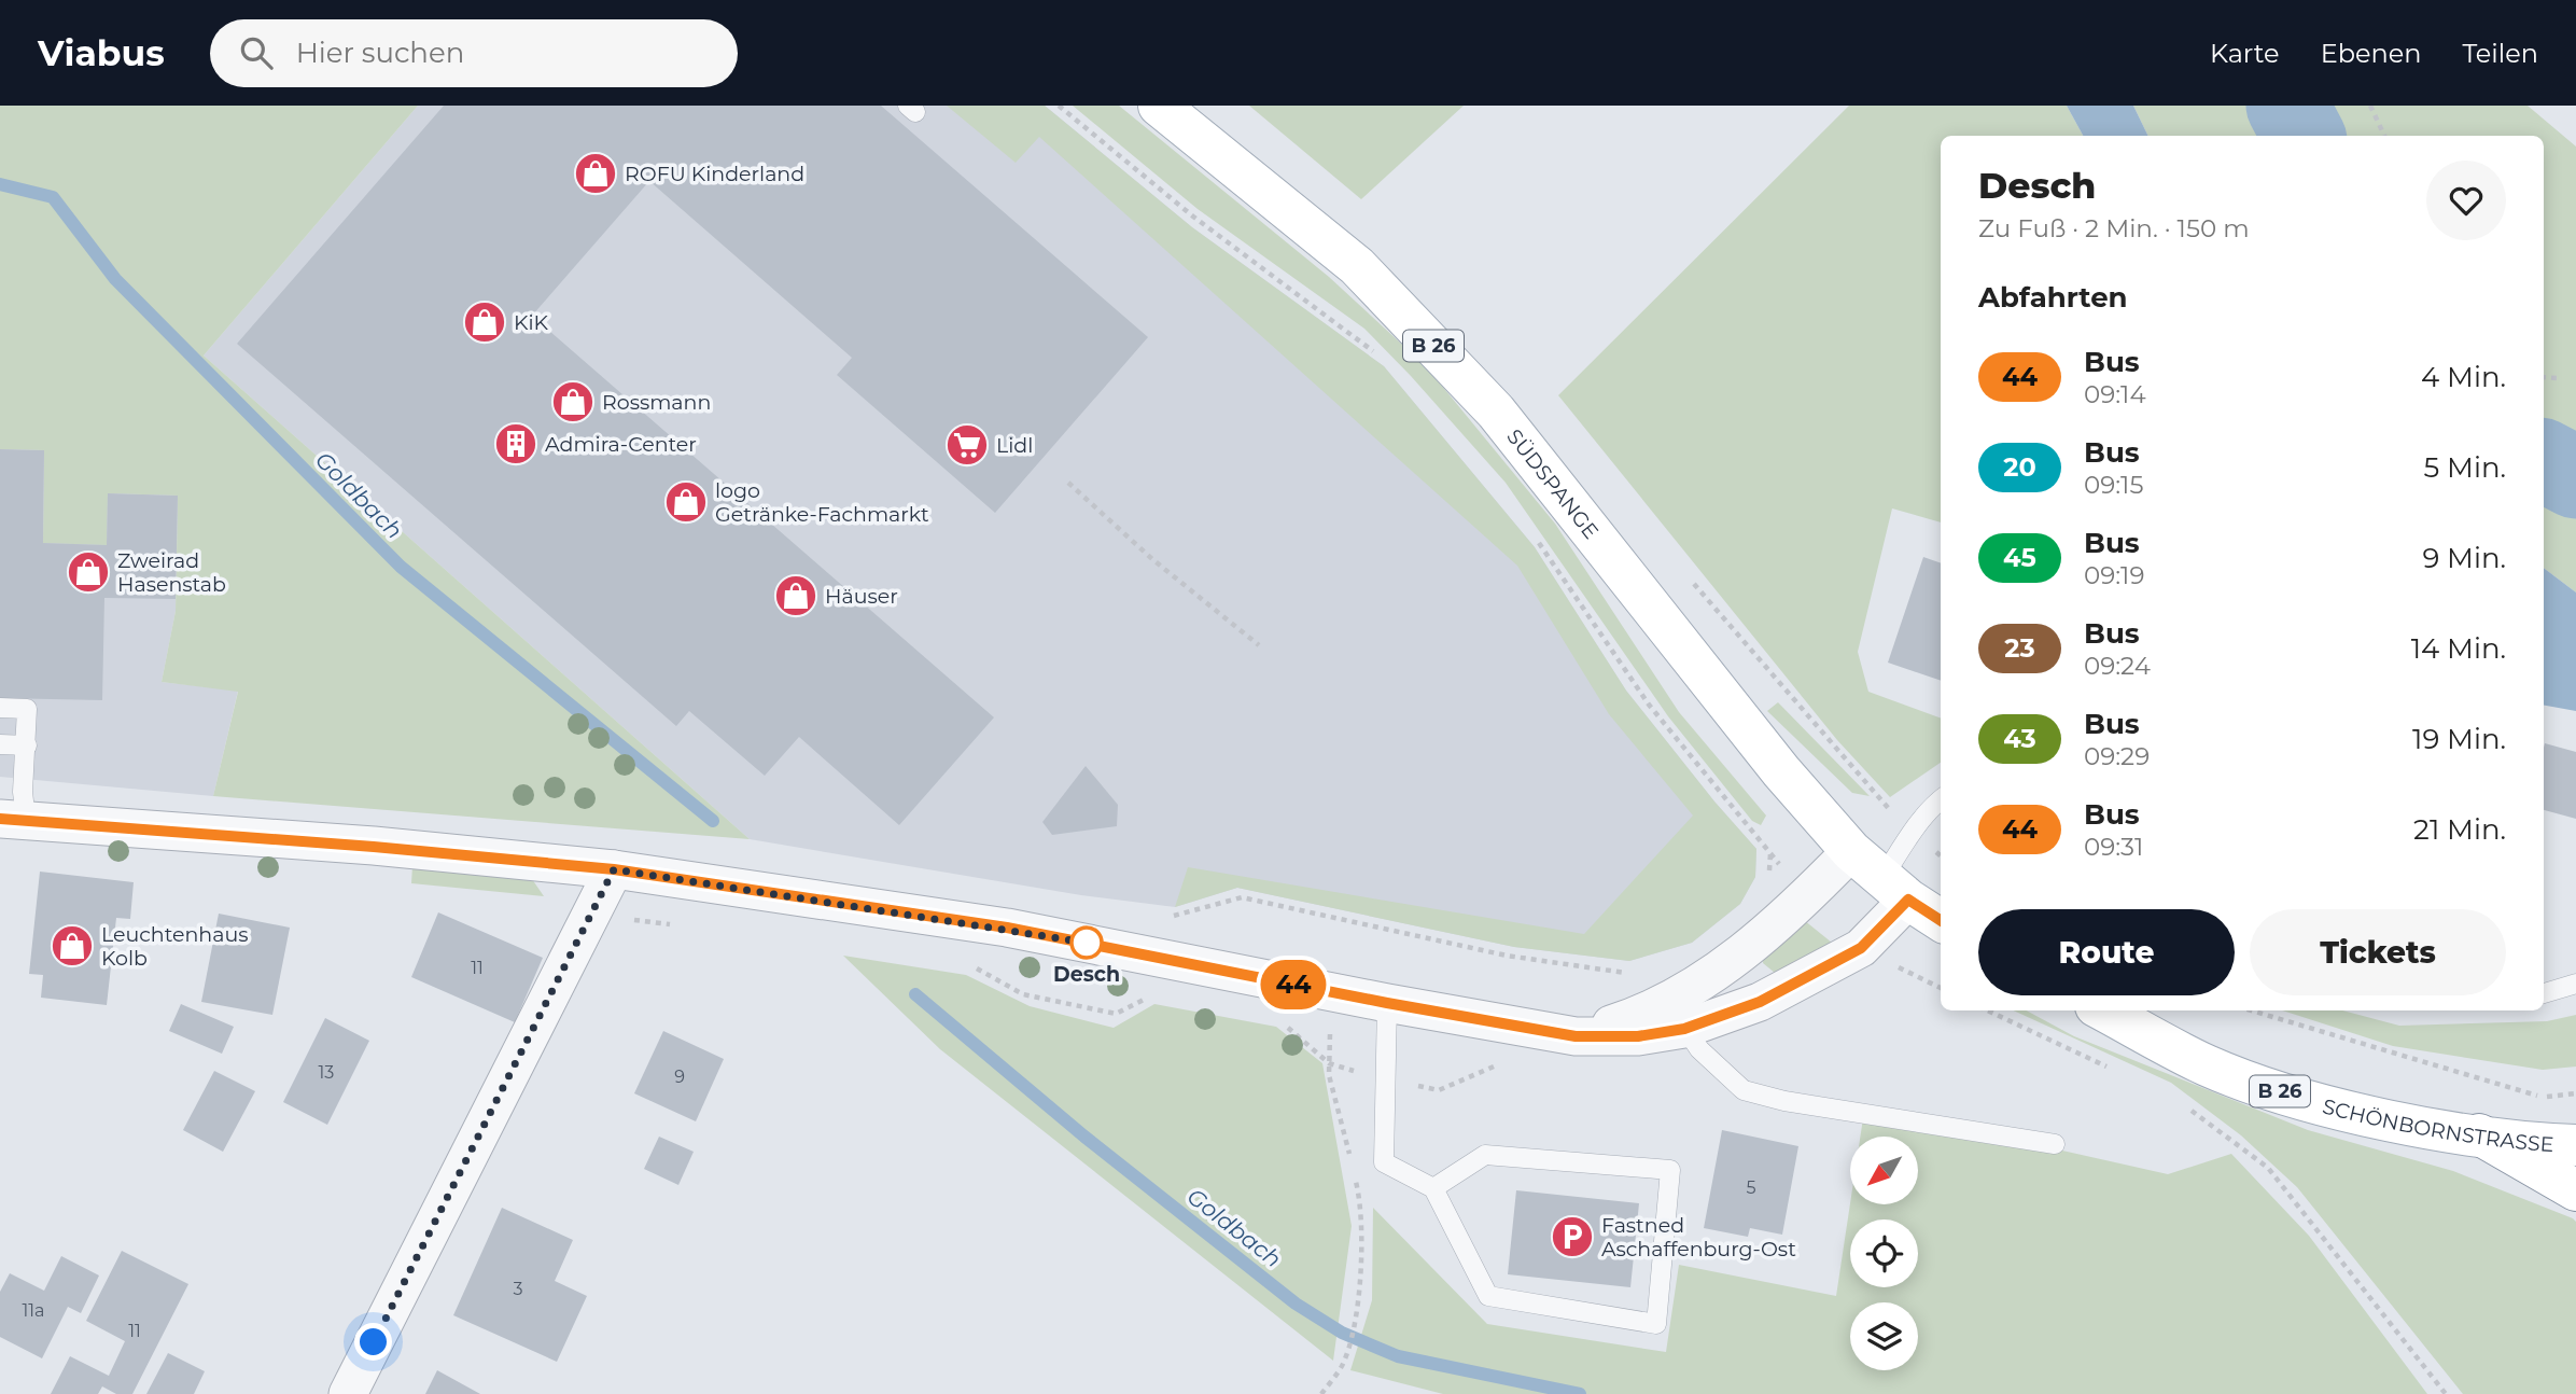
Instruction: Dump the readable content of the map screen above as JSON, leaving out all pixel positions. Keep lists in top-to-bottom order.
{
  "streets": {
    "main road": ["B 26", "SÜDSPANGE", "SCHÖNBORNSTRASSE"]
  },
  "crossings": [
    ["B 26", "SÜDSPANGE"]
  ],
  "water": ["Goldbach"],
  "places": {
    "shop": [
      "ROFU Kinderland",
      "KiK",
      "Rossmann",
      "logo Getränke-Fachmarkt",
      "Zweirad Hasenstab",
      "Häuser",
      "Leuchtenhaus Kolb"
    ],
    "building": ["Admira-Center"],
    "supermarket": ["Lidl"],
    "other": ["Desch"],
    "parking": ["Fastned Aschaffenburg-Ost"]
  },
  "lines": ["bus line 44"],
  "house_numbers": [
    "11",
    "13",
    "9",
    "5",
    "3",
    "11a",
    "11"
  ],
  "north": "bottom left",
  "page": {
    "header": "Viabus",
    "search": "Hier suchen",
    "nav": ["Karte", "Ebenen", "Teilen"],
    "on_map": "44",
    "heading": [
      ["Desch", "Zu Fuß · 2 Min. · 150 m"],
      "Abfahrten"
    ],
    "list": [
      {
        "mark": "44",
        "name": "Bus",
        "note": "09:14",
        "value": "4 Min."
      },
      {
        "mark": "20",
        "name": "Bus",
        "note": "09:15",
        "value": "5 Min."
      },
      {
        "mark": "45",
        "name": "Bus",
        "note": "09:19",
        "value": "9 Min."
      },
      {
        "mark": "23",
        "name": "Bus",
        "note": "09:24",
        "value": "14 Min."
      },
      {
        "mark": "43",
        "name": "Bus",
        "note": "09:29",
        "value": "19 Min."
      },
      {
        "mark": "44",
        "name": "Bus",
        "note": "09:31",
        "value": "21 Min."
      }
    ],
    "buttons": ["Route", "Tickets"]
  }
}
